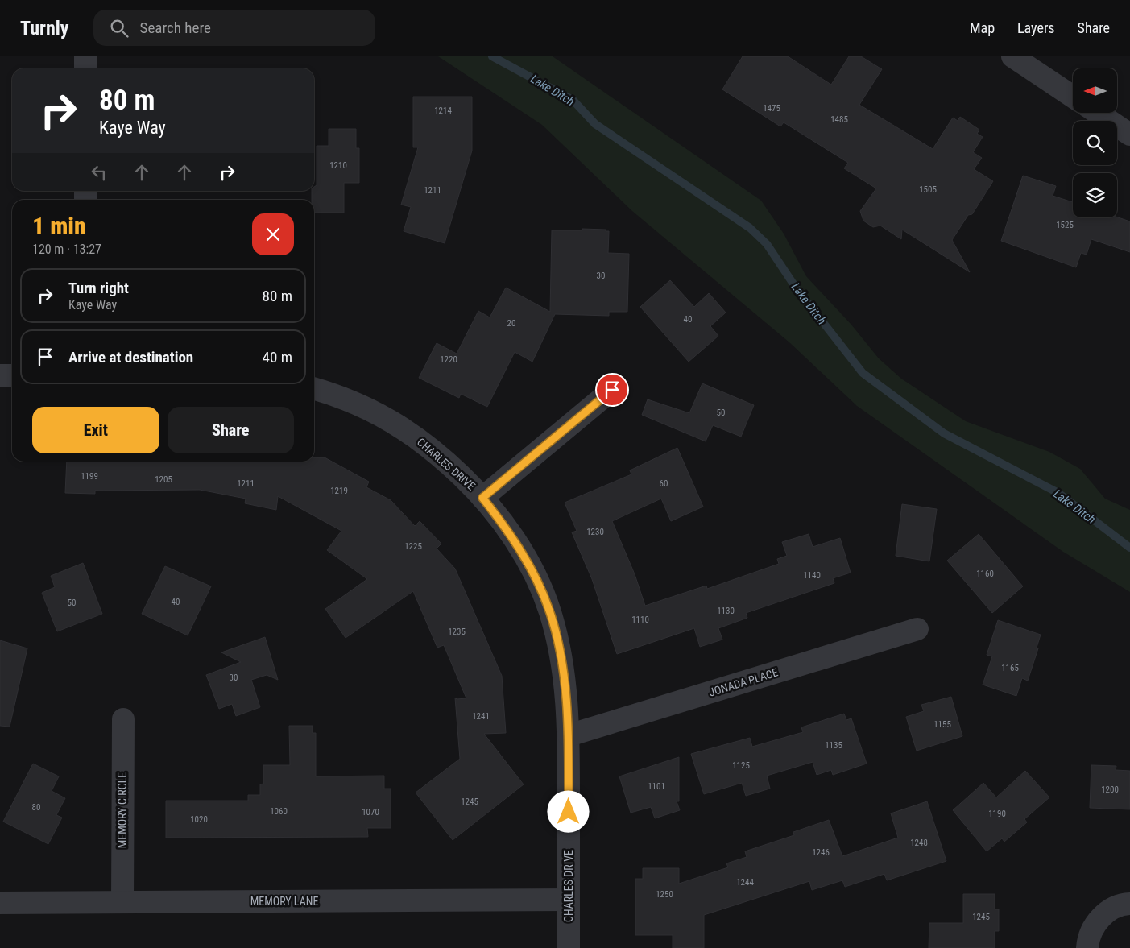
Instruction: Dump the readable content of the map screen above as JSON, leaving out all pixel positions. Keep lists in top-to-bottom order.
{
  "streets": {
    "street": [
      "CHARLES DRIVE",
      "JONADA PLACE",
      "MEMORY CIRCLE",
      "MEMORY LANE"
    ]
  },
  "crossings": [
    ["CHARLES DRIVE", "JONADA PLACE"],
    ["CHARLES DRIVE", "MEMORY LANE"],
    ["MEMORY CIRCLE", "MEMORY LANE"]
  ],
  "water": ["Lake Ditch"],
  "house_numbers": [
    "1475",
    "1214",
    "1485",
    "1210",
    "1505",
    "1211",
    "1525",
    "30",
    "40",
    "20",
    "1220",
    "50",
    "1199",
    "1205",
    "1211",
    "60",
    "1219",
    "1230",
    "1225",
    "1160",
    "1140",
    "40",
    "50",
    "1130",
    "1110",
    "1235",
    "1165",
    "30",
    "1241",
    "1155",
    "1135",
    "1125",
    "1101",
    "1200",
    "1245",
    "80",
    "1060",
    "1070",
    "1190",
    "1020",
    "1248",
    "1246",
    "1244",
    "1250",
    "1245"
  ],
  "north": "left",
  "page": {
    "header": "Turnly",
    "search": "Search here",
    "nav": ["Map", "Layers", "Share"],
    "turn": ["80 m", "Kaye Way"],
    "heading": ["1 min", "120 m · 13:27"],
    "list": [
      {
        "name": "Turn right",
        "note": "Kaye Way",
        "value": "80 m"
      },
      {
        "name": "Arrive at destination",
        "value": "40 m"
      }
    ],
    "buttons": ["Exit", "Share"]
  }
}
